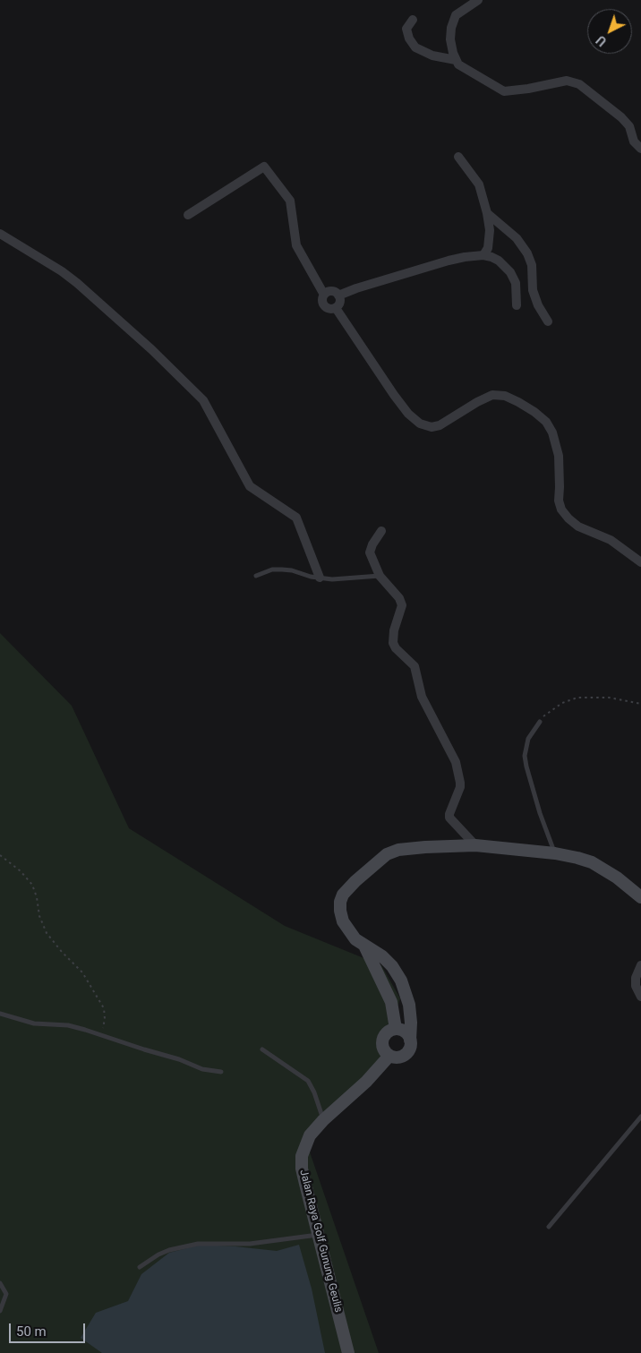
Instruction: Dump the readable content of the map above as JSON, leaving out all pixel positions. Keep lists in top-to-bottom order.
{
  "streets": {
    "main road": ["Jalan Raya Golf Gunung Geulis"]
  },
  "scale_bar": "50 m",
  "north": "bottom left"
}
